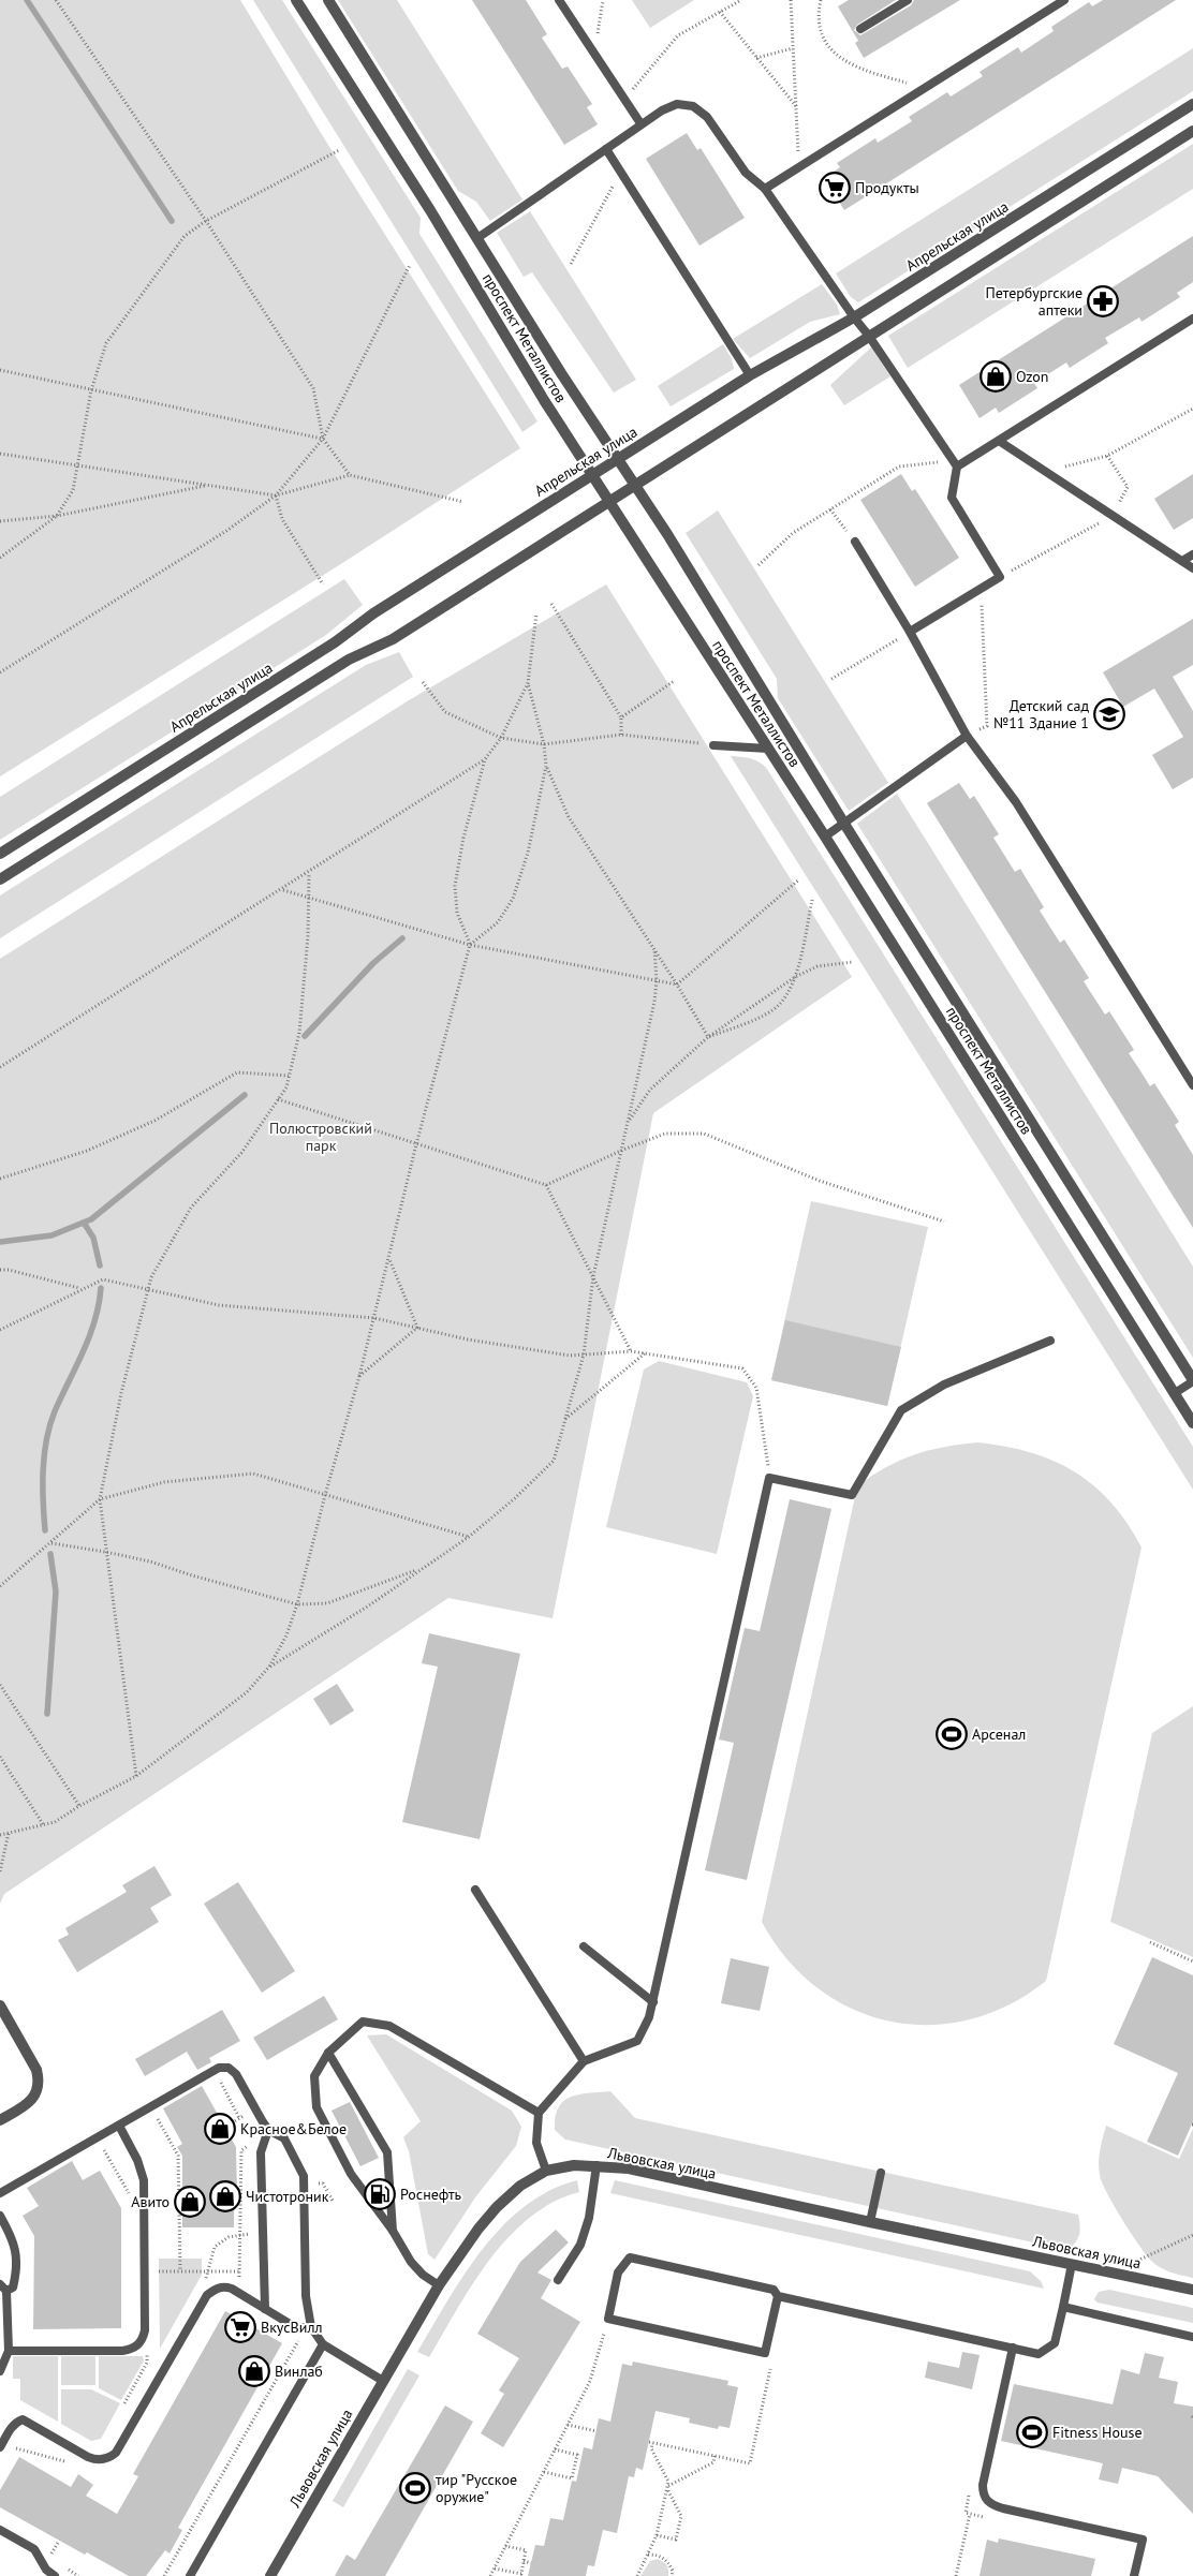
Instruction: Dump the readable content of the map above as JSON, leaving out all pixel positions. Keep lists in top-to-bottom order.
{
  "streets": {
    "street": ["Апрельская улица", "проспект Металлистов", "Львовская улица"]
  },
  "crossings": [
    ["Апрельская улица", "проспект Металлистов"]
  ],
  "parks": ["Полюстровский парк"],
  "places": {
    "supermarket": ["Продукты", "ВкусВилл"],
    "pharmacy": ["Петербургские аптеки"],
    "shop": [
      "Ozon",
      "Красное&Белое",
      "Чистотроник",
      "Авито",
      "Винлаб"
    ],
    "school or university": ["Детский сад №11 Здание 1"],
    "sports": ["Арсенал", "Fitness House", "тир \"Русское оружие\""],
    "fuel station": ["Роснефть"]
  }
}
